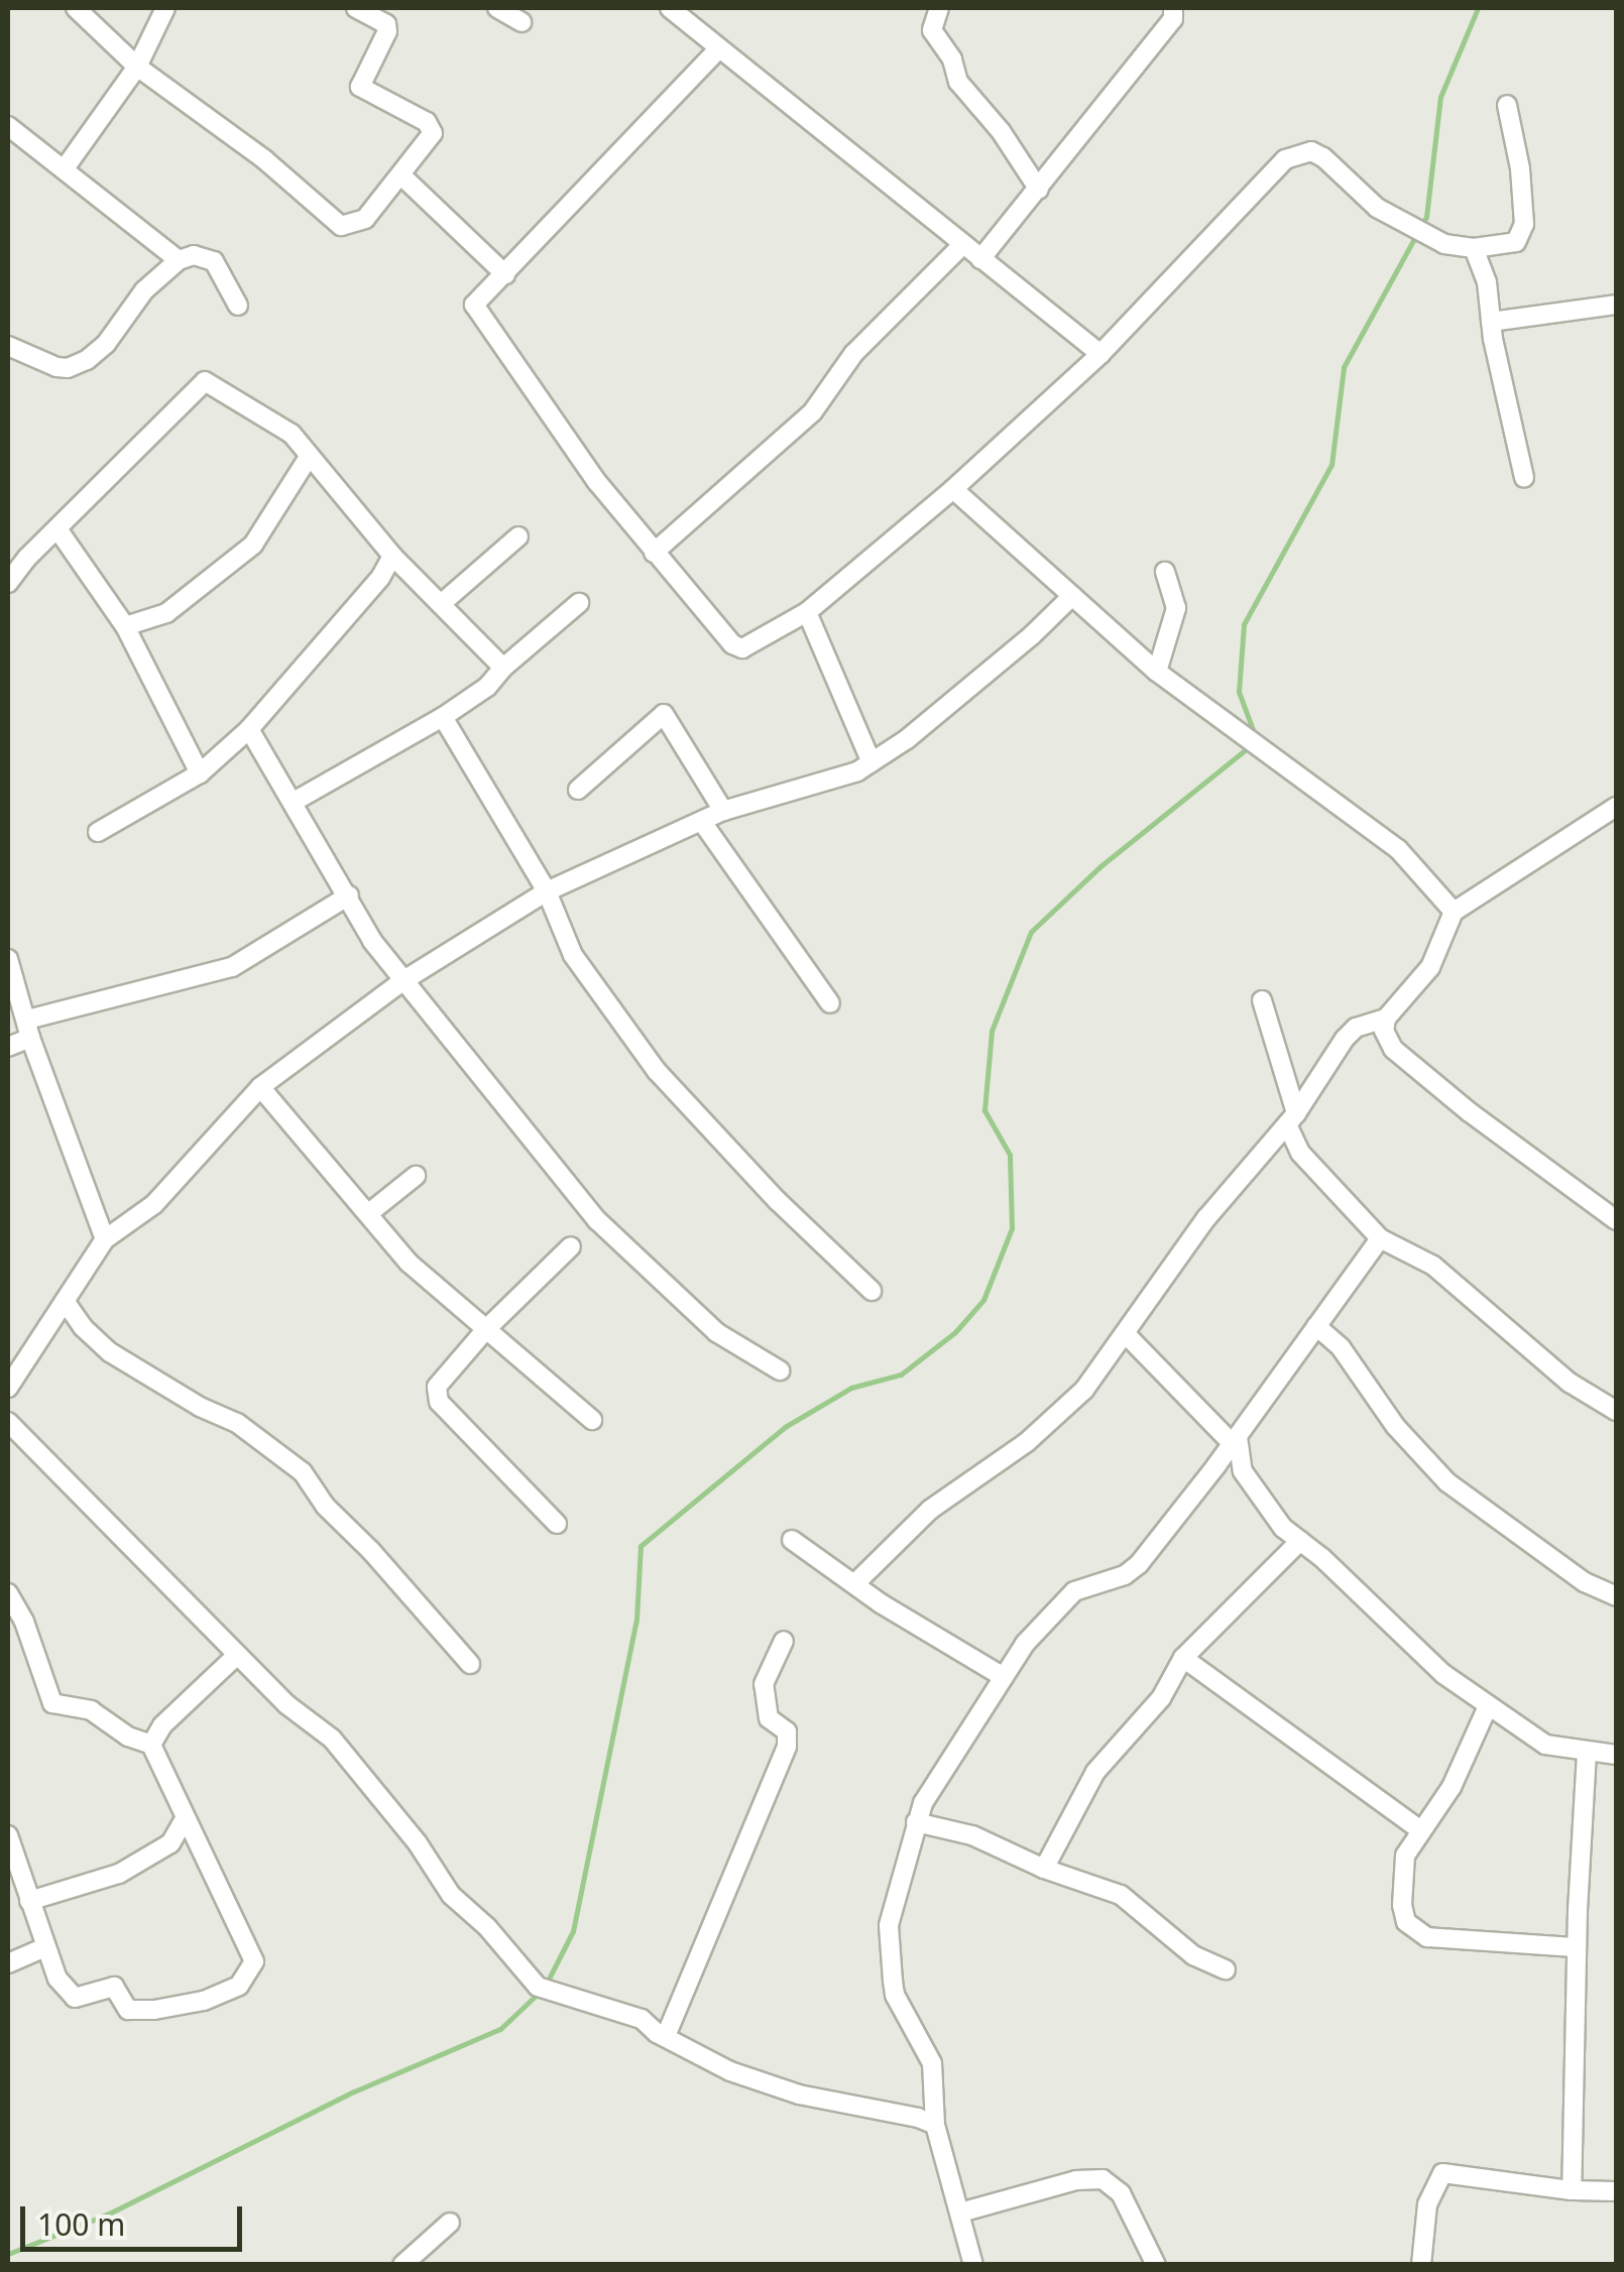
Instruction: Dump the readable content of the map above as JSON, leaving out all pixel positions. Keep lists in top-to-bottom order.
{
  "scale_bar": "100 m"
}
